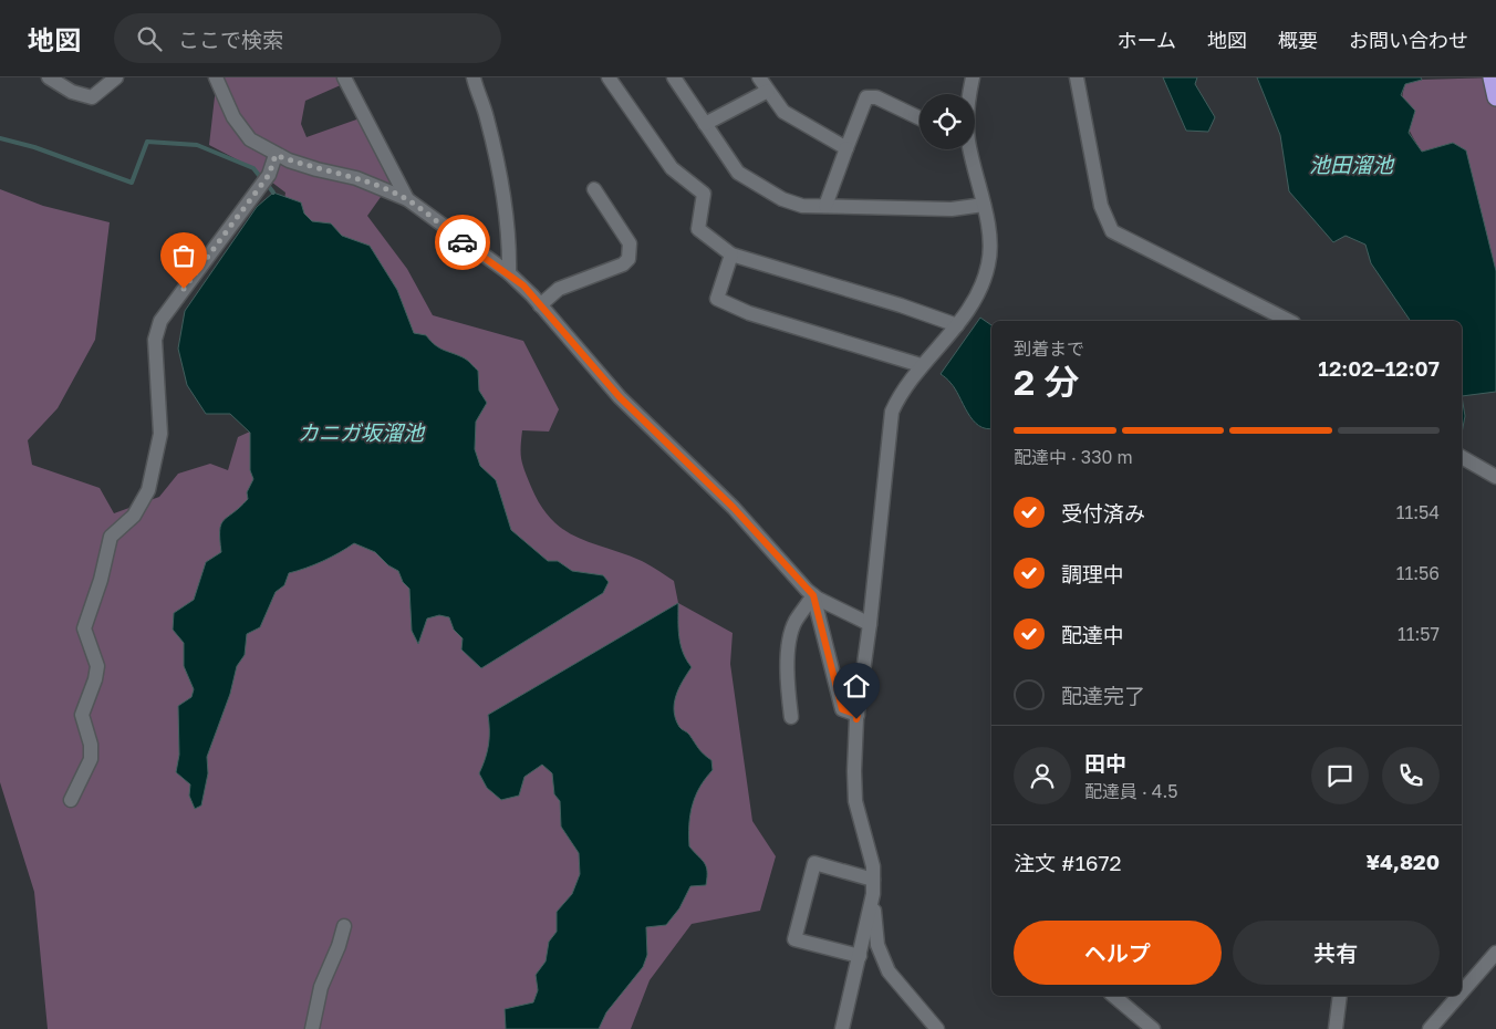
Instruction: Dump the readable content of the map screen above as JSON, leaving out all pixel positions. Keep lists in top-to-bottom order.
{
  "water": ["池田溜池", "カニガ坂溜池"],
  "page": {
    "header": "地図",
    "search": "ここで検索",
    "nav": [
      "ホーム",
      "地図",
      "概要",
      "お問い合わせ"
    ],
    "heading": ["2 分", "到着まで", "12:02–12:07"],
    "panel": [
      "田中",
      "配達員 · 4.5",
      "注文 #1672",
      "¥4,820"
    ],
    "bar": "配達中 · 330 m",
    "list": [
      ["受付済み", "11:54"],
      ["調理中", "11:56"],
      ["配達中", "11:57"],
      "配達完了"
    ],
    "buttons": ["ヘルプ", "共有"]
  }
}
